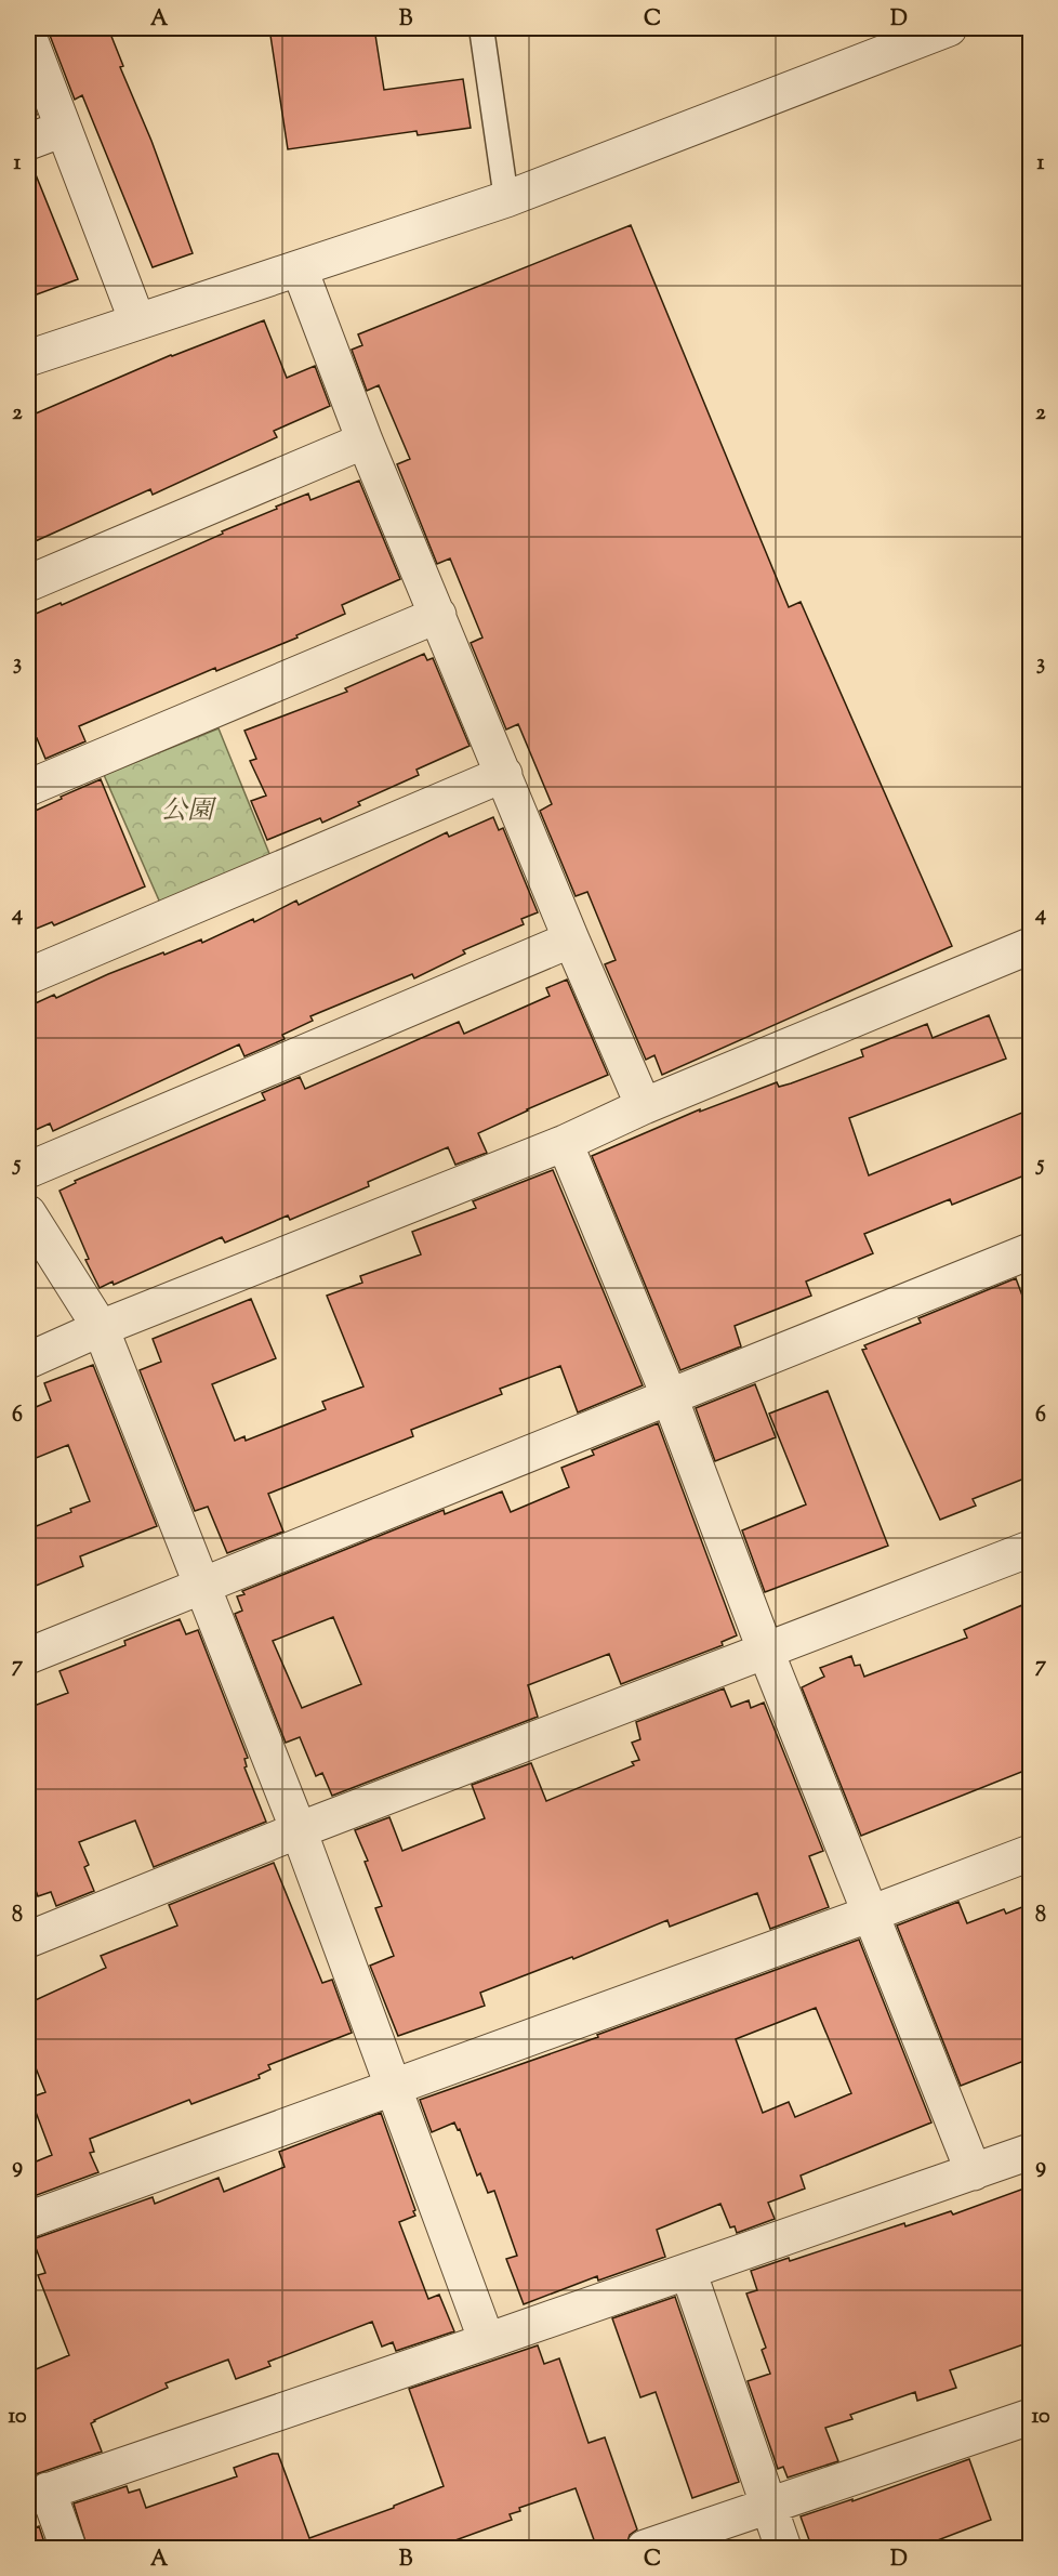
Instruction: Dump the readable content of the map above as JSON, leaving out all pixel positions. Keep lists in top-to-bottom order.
{
  "parks": ["公園"],
  "grid": {
    "columns": [
      "A",
      "B",
      "C",
      "D"
    ],
    "rows": [
      "1",
      "2",
      "3",
      "4",
      "5",
      "6",
      "7",
      "8",
      "9",
      "10"
    ]
  }
}
